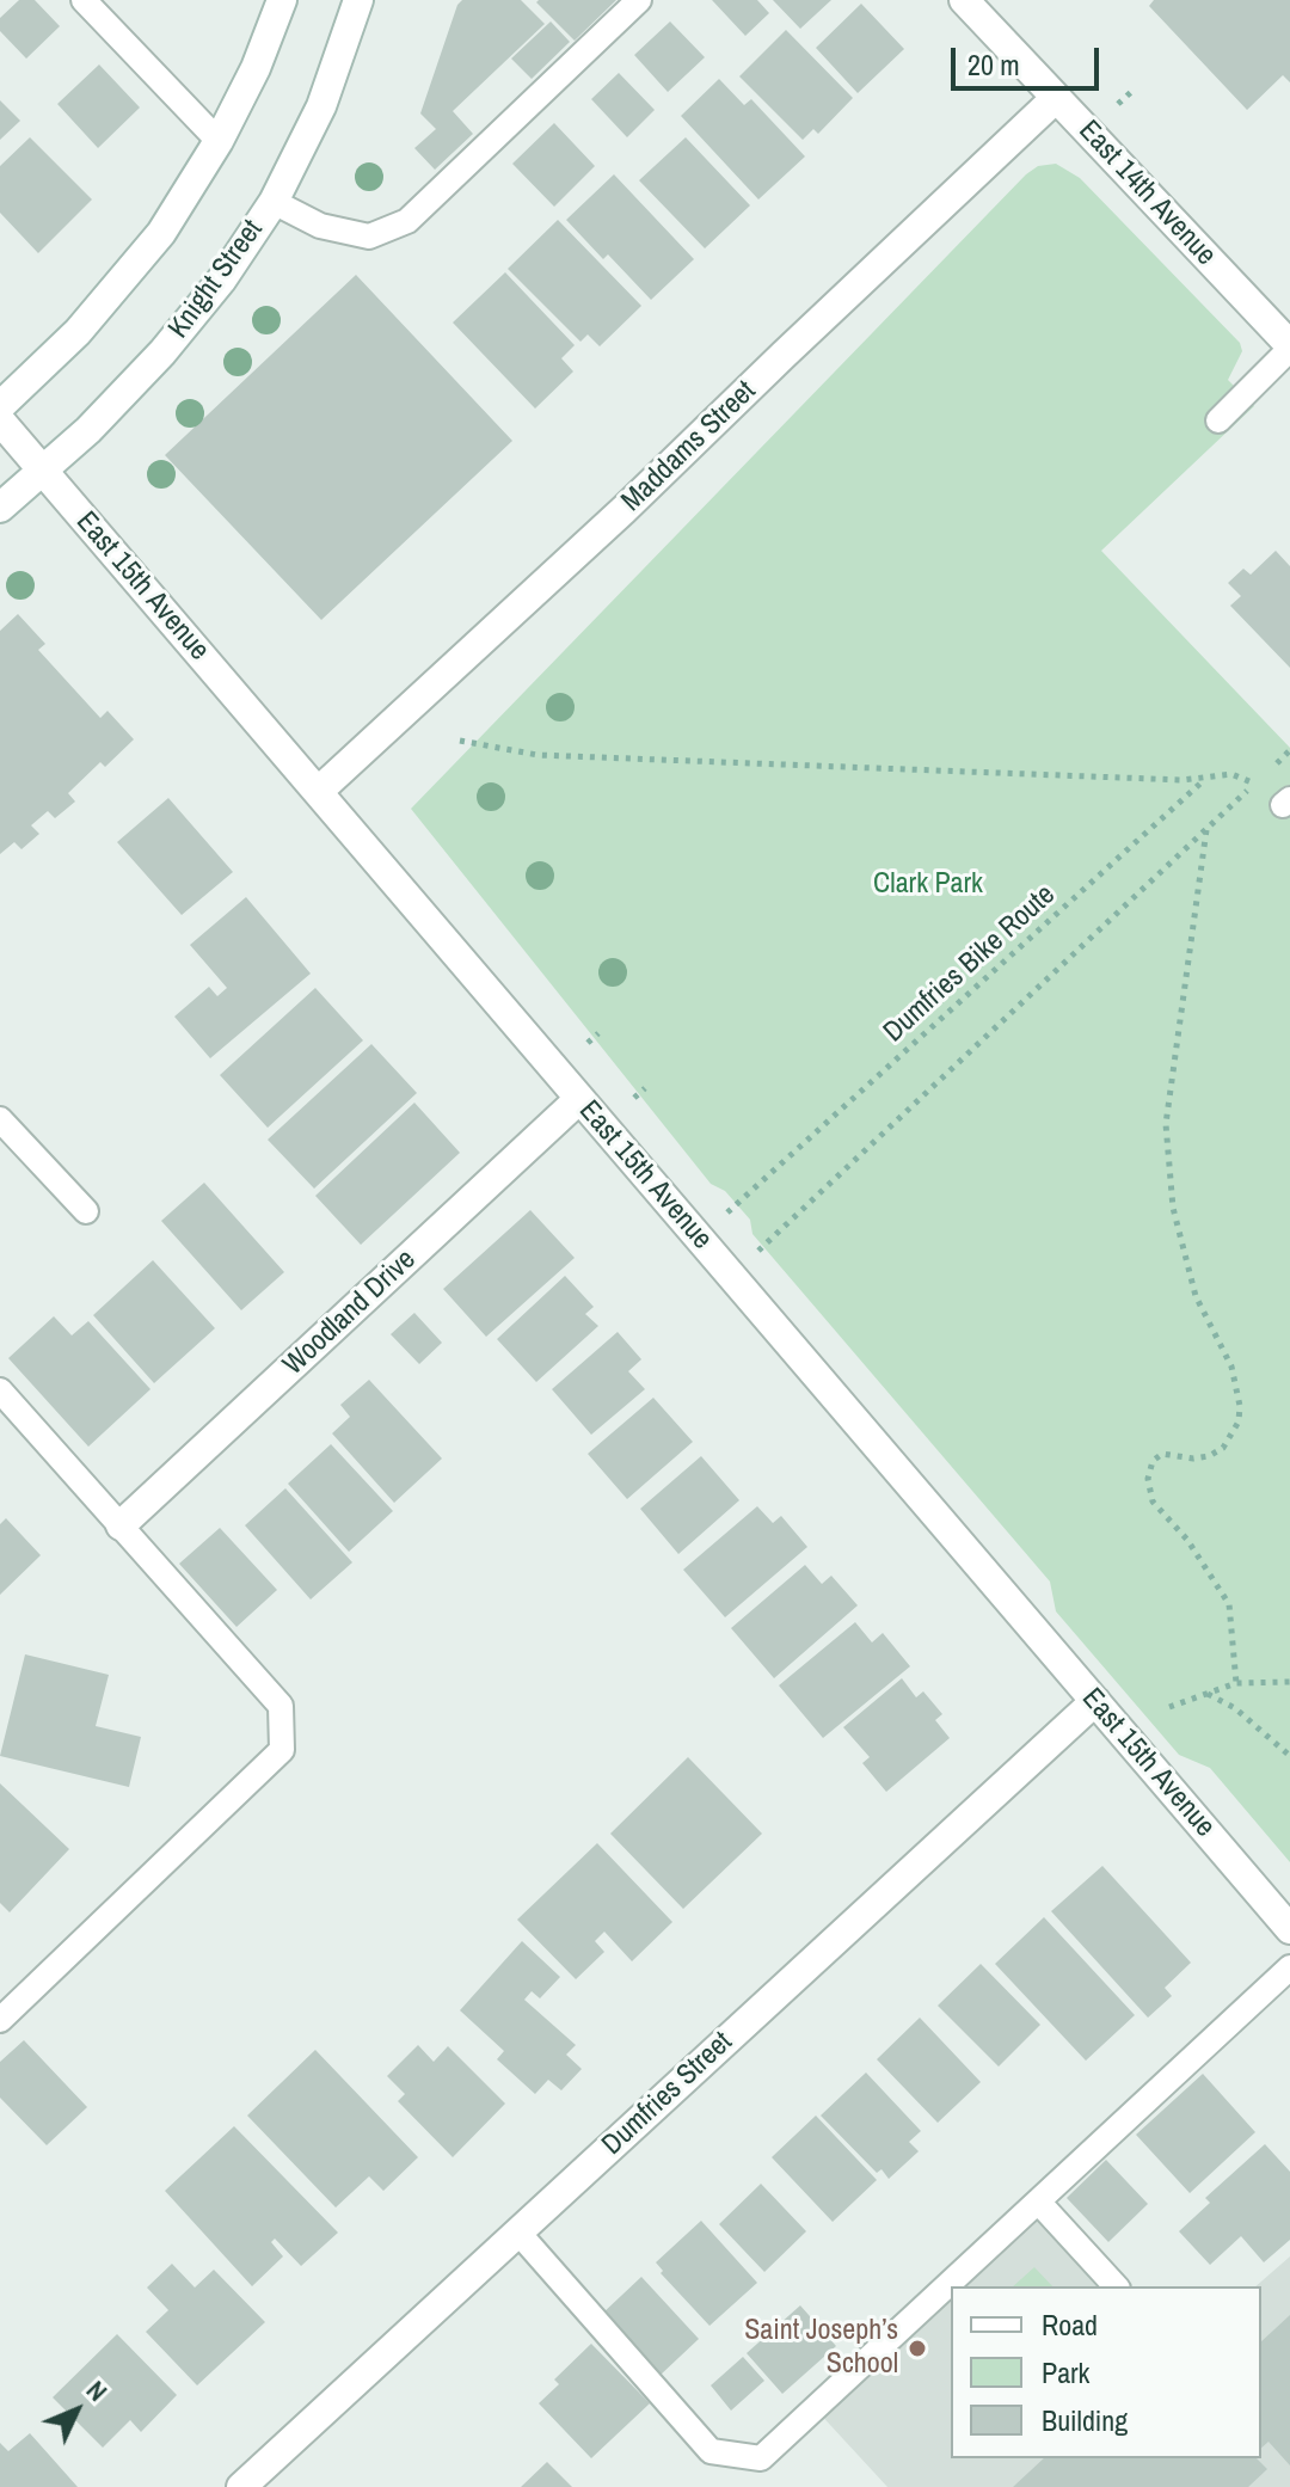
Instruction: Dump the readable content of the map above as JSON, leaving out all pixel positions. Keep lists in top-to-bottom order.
{
  "streets": {
    "street": [
      "East 14th Avenue",
      "Knight Street",
      "Maddams Street",
      "East 15th Avenue",
      "Woodland Drive",
      "Dumfries Street"
    ],
    "path": ["Dumfries Bike Route"]
  },
  "crossings": [
    ["East 14th Avenue", "Maddams Street"],
    ["Knight Street", "East 15th Avenue"],
    ["Maddams Street", "East 15th Avenue"],
    ["East 15th Avenue", "Dumfries Bike Route"],
    ["East 15th Avenue", "Woodland Drive"],
    ["East 15th Avenue", "Dumfries Street"]
  ],
  "parks": ["Clark Park"],
  "places": ["Saint Joseph’s School"],
  "legend": ["Road", "Park", "Building"],
  "scale_bar": "20 m",
  "north": "top right"
}
